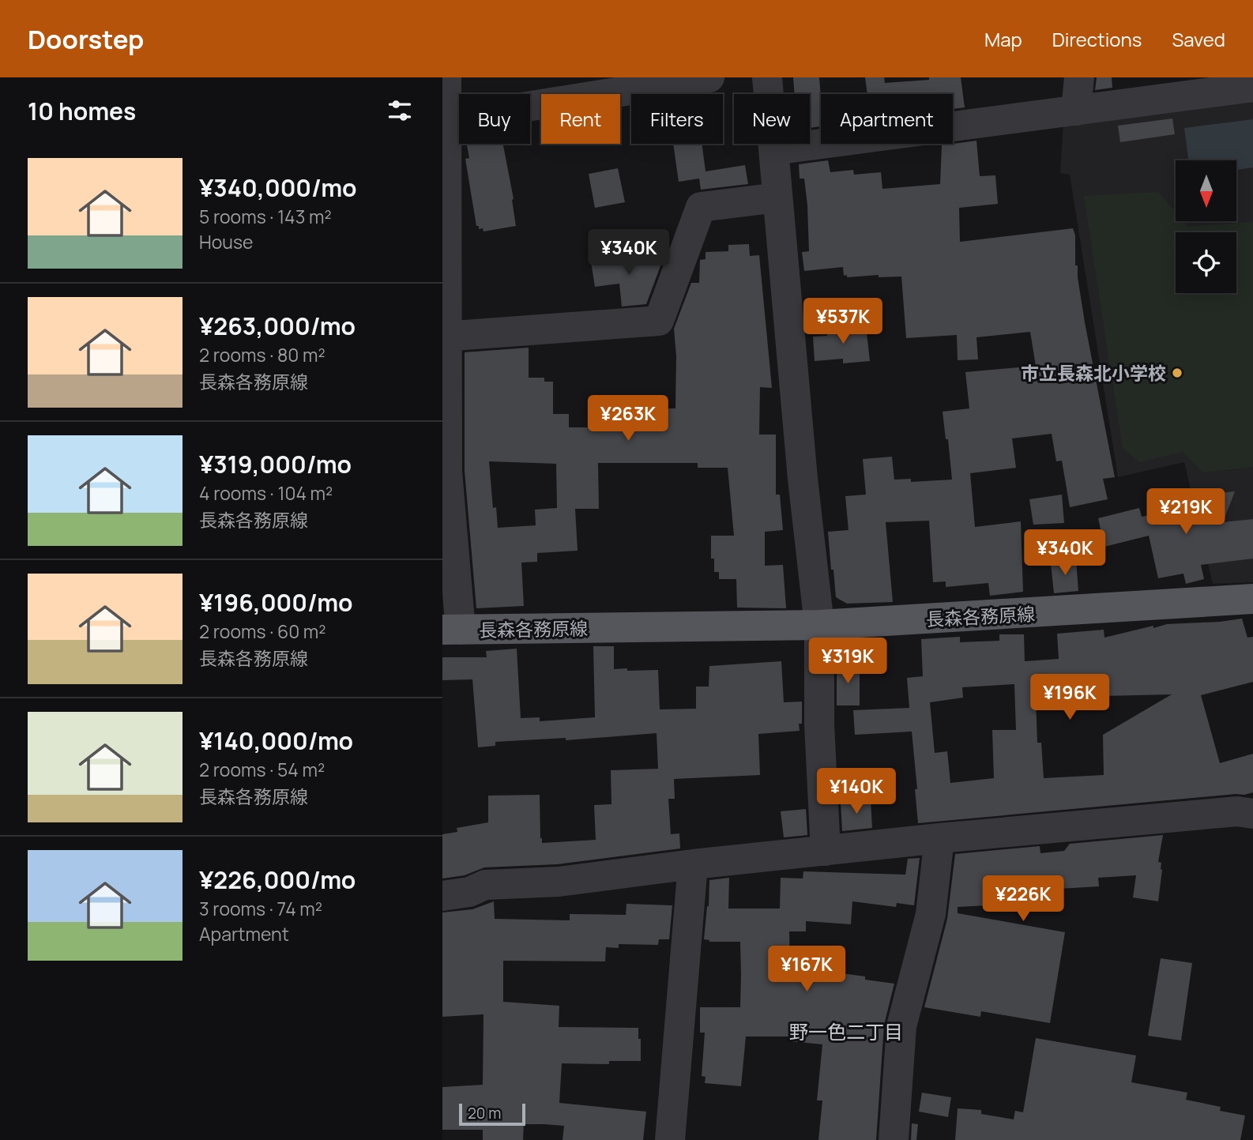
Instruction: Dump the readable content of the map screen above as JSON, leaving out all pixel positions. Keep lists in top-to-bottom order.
{
  "streets": {
    "main road": ["長森各務原線"]
  },
  "districts": ["野一色二丁目"],
  "places": ["市立長森北小学校"],
  "scale_bar": "20 m",
  "north": "bottom",
  "page": {
    "header": "Doorstep",
    "nav": ["Map", "Directions", "Saved"],
    "heading": "10 homes",
    "chip": [
      "Buy",
      "Rent",
      "Filters",
      "New",
      "Apartment"
    ],
    "list": [
      {
        "name": "¥340,000/mo",
        "note": "5 rooms · 143 m² · House"
      },
      {
        "name": "¥263,000/mo",
        "note": "2 rooms · 80 m² · 長森各務原線"
      },
      {
        "name": "¥319,000/mo",
        "note": "4 rooms · 104 m² · 長森各務原線"
      },
      {
        "name": "¥196,000/mo",
        "note": "2 rooms · 60 m² · 長森各務原線"
      },
      {
        "name": "¥140,000/mo",
        "note": "2 rooms · 54 m² · 長森各務原線"
      },
      {
        "name": "¥226,000/mo",
        "note": "3 rooms · 74 m² · Apartment"
      }
    ],
    "price": [
      "¥340K",
      "¥537K",
      "¥263K",
      "¥219K",
      "¥340K",
      "¥319K",
      "¥196K",
      "¥140K",
      "¥226K",
      "¥167K"
    ],
    "scale": "20 m"
  }
}
